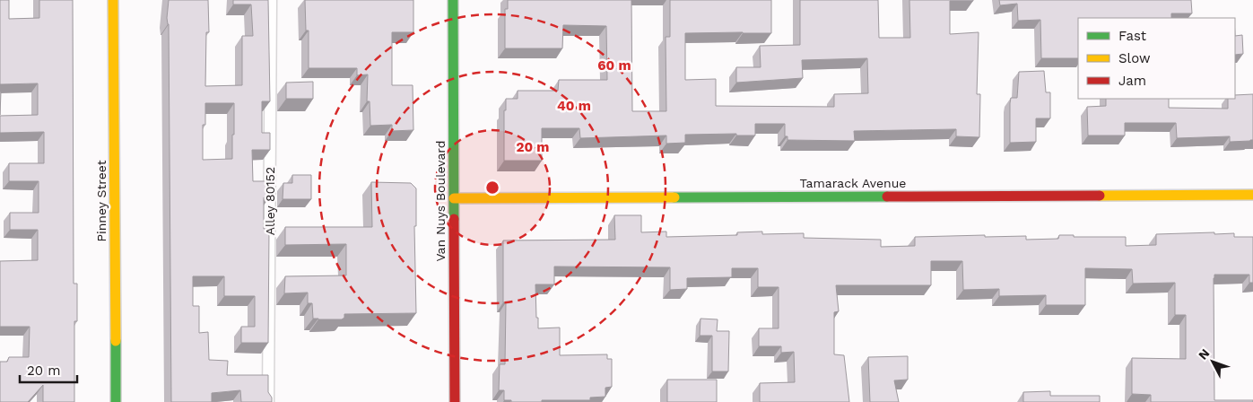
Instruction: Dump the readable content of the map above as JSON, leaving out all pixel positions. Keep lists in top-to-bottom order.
{
  "streets": {
    "street": ["Tamarack Avenue", "Pinney Street", "Van Nuys Boulevard"],
    "lane": ["Alley 80152"]
  },
  "crossings": [
    ["Tamarack Avenue", "Van Nuys Boulevard"]
  ],
  "legend": ["Fast", "Slow", "Jam"],
  "scale_bar": "20 m",
  "north": "top left",
  "rings": ["60 m", "40 m", "20 m"]
}
